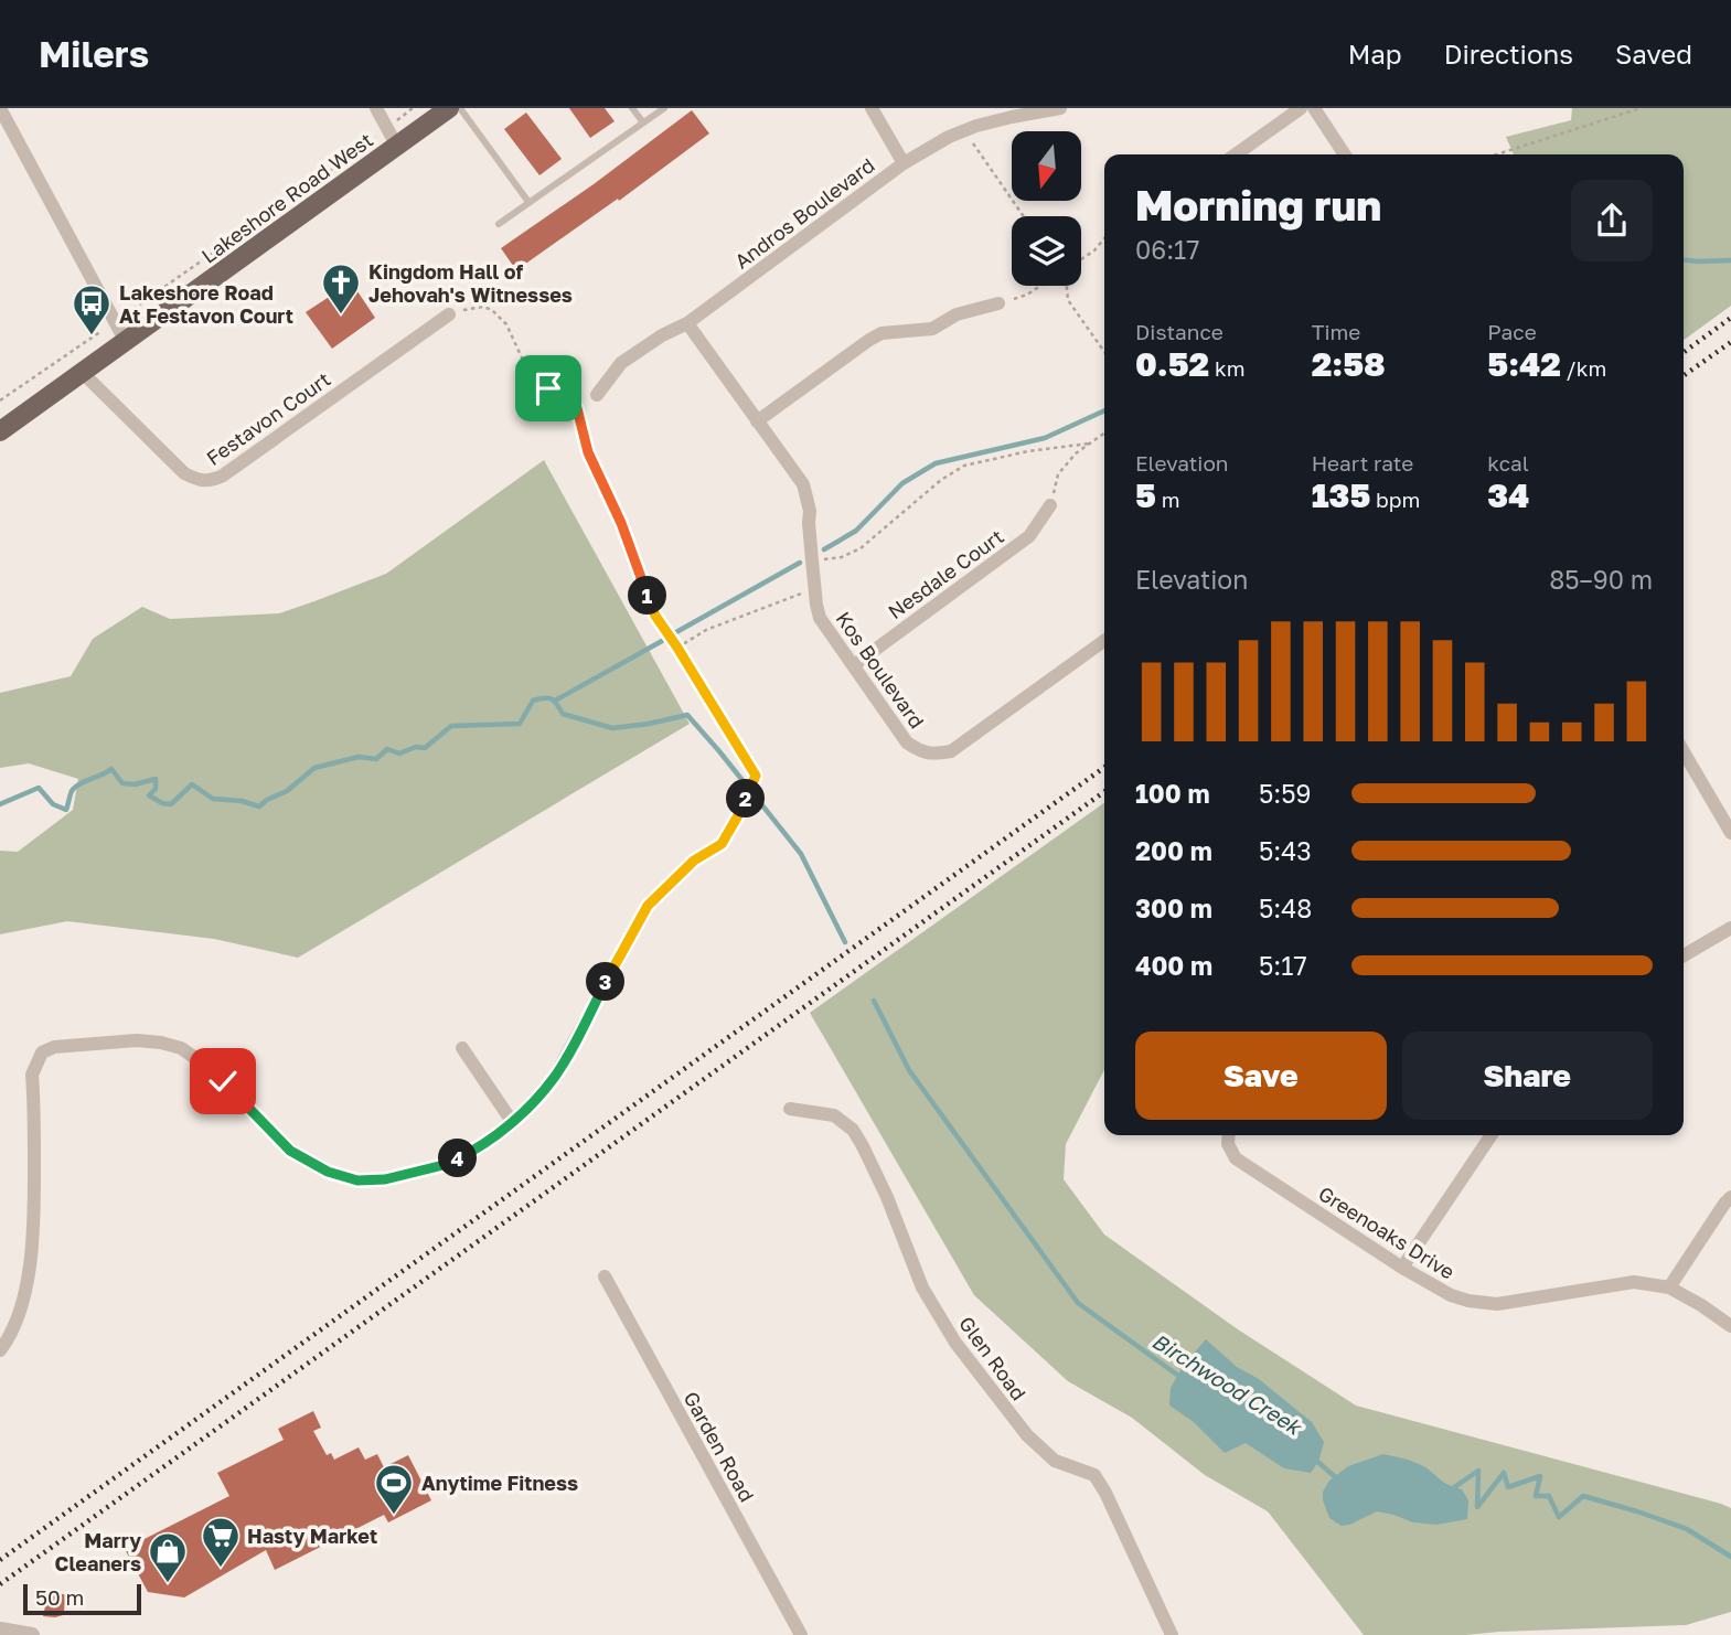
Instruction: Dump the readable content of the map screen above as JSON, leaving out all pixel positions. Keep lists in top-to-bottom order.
{
  "streets": {
    "main road": ["Lakeshore Road West"],
    "street": [
      "Andros Boulevard",
      "Festavon Court",
      "Nesdale Court",
      "Kos Boulevard",
      "Greenoaks Drive",
      "Glen Road",
      "Garden Road"
    ]
  },
  "crossings": [
    ["Lakeshore Road West", "Festavon Court"],
    ["Andros Boulevard", "Kos Boulevard"],
    ["Nesdale Court", "Kos Boulevard"]
  ],
  "water": ["Birchwood Creek"],
  "places": {
    "church": ["Kingdom Hall of Jehovah's Witnesses"],
    "bus stop": ["Lakeshore Road At Festavon Court"],
    "sports": ["Anytime Fitness"],
    "supermarket": ["Hasty Market"],
    "shop": ["Marry Cleaners"]
  },
  "scale_bar": "50 m",
  "north": "bottom",
  "page": {
    "header": "Milers",
    "nav": ["Map", "Directions", "Saved"],
    "heading": ["Morning run", "06:17"],
    "stats": [
      ["Distance", "0.52 km"],
      ["Time", "2:58"],
      ["Pace", "5:42 /km"],
      ["Elevation", "5 m"],
      ["Heart rate", "135 bpm"],
      ["kcal", "34"]
    ],
    "chart": ["Elevation", "85–90 m"],
    "pins": [
      "1",
      "2",
      "3",
      "4"
    ],
    "list": [
      {
        "name": "100 m",
        "note": "5:59"
      },
      {
        "name": "200 m",
        "note": "5:43"
      },
      {
        "name": "300 m",
        "note": "5:48"
      },
      {
        "name": "400 m",
        "note": "5:17"
      }
    ],
    "buttons": ["Save", "Share"],
    "scale": "50 m"
  }
}
